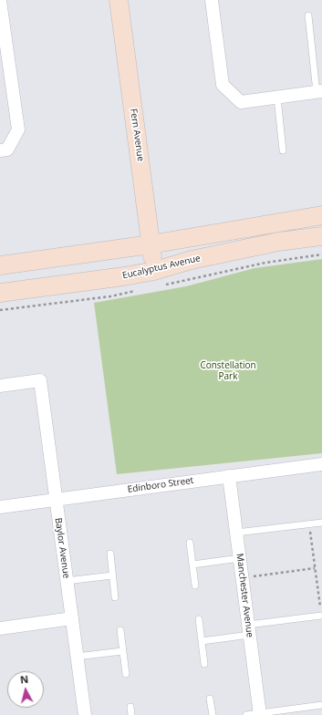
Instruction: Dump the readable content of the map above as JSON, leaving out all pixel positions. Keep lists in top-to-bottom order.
{
  "streets": {
    "street": [
      "Fern Avenue",
      "Eucalyptus Avenue",
      "Edinboro Street",
      "Baylor Avenue",
      "Manchester Avenue"
    ]
  },
  "crossings": [
    ["Fern Avenue", "Eucalyptus Avenue"],
    ["Edinboro Street", "Baylor Avenue"],
    ["Edinboro Street", "Manchester Avenue"]
  ],
  "parks": ["Constellation Park"],
  "north": "top"
}
